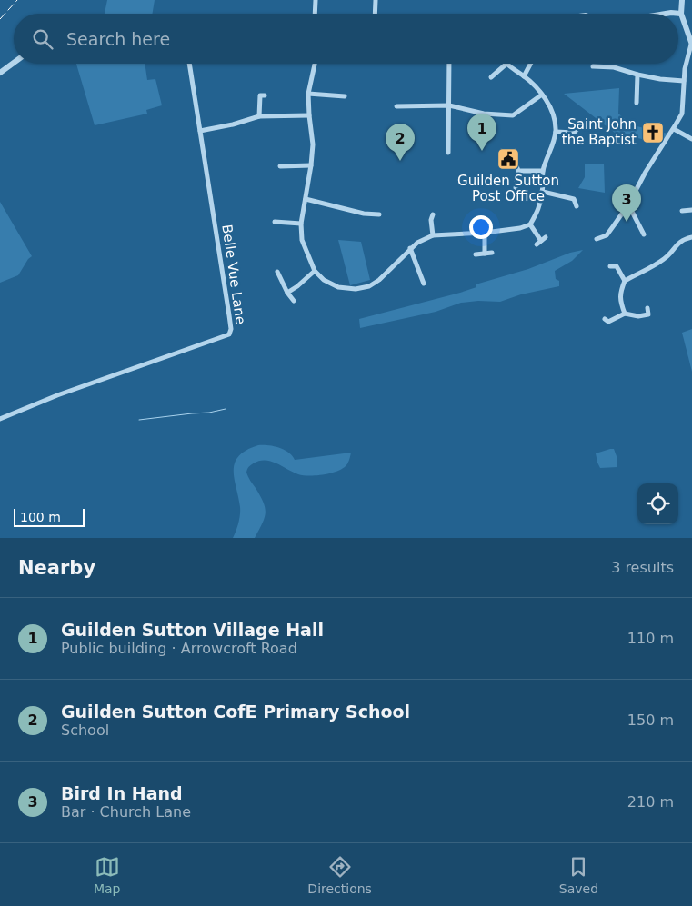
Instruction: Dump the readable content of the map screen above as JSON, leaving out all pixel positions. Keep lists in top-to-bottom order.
{
  "streets": {
    "street": ["Belle Vue Lane"]
  },
  "places": {
    "church": ["Saint John the Baptist"],
    "public building": ["Guilden Sutton Post Office"]
  },
  "scale_bar": "100 m",
  "page": {
    "search": "Search here",
    "pins": ["1", "2", "3"],
    "scale": "100 m",
    "heading": ["Nearby", "3 results"],
    "list": [
      {
        "mark": "1",
        "name": "Guilden Sutton Village Hall",
        "note": "Public building · Arrowcroft Road",
        "value": "110 m"
      },
      {
        "mark": "2",
        "name": "Guilden Sutton CofE Primary School",
        "note": "School",
        "value": "150 m"
      },
      {
        "mark": "3",
        "name": "Bird In Hand",
        "note": "Bar · Church Lane",
        "value": "210 m"
      }
    ],
    "nav": ["Map", "Directions", "Saved"]
  }
}
